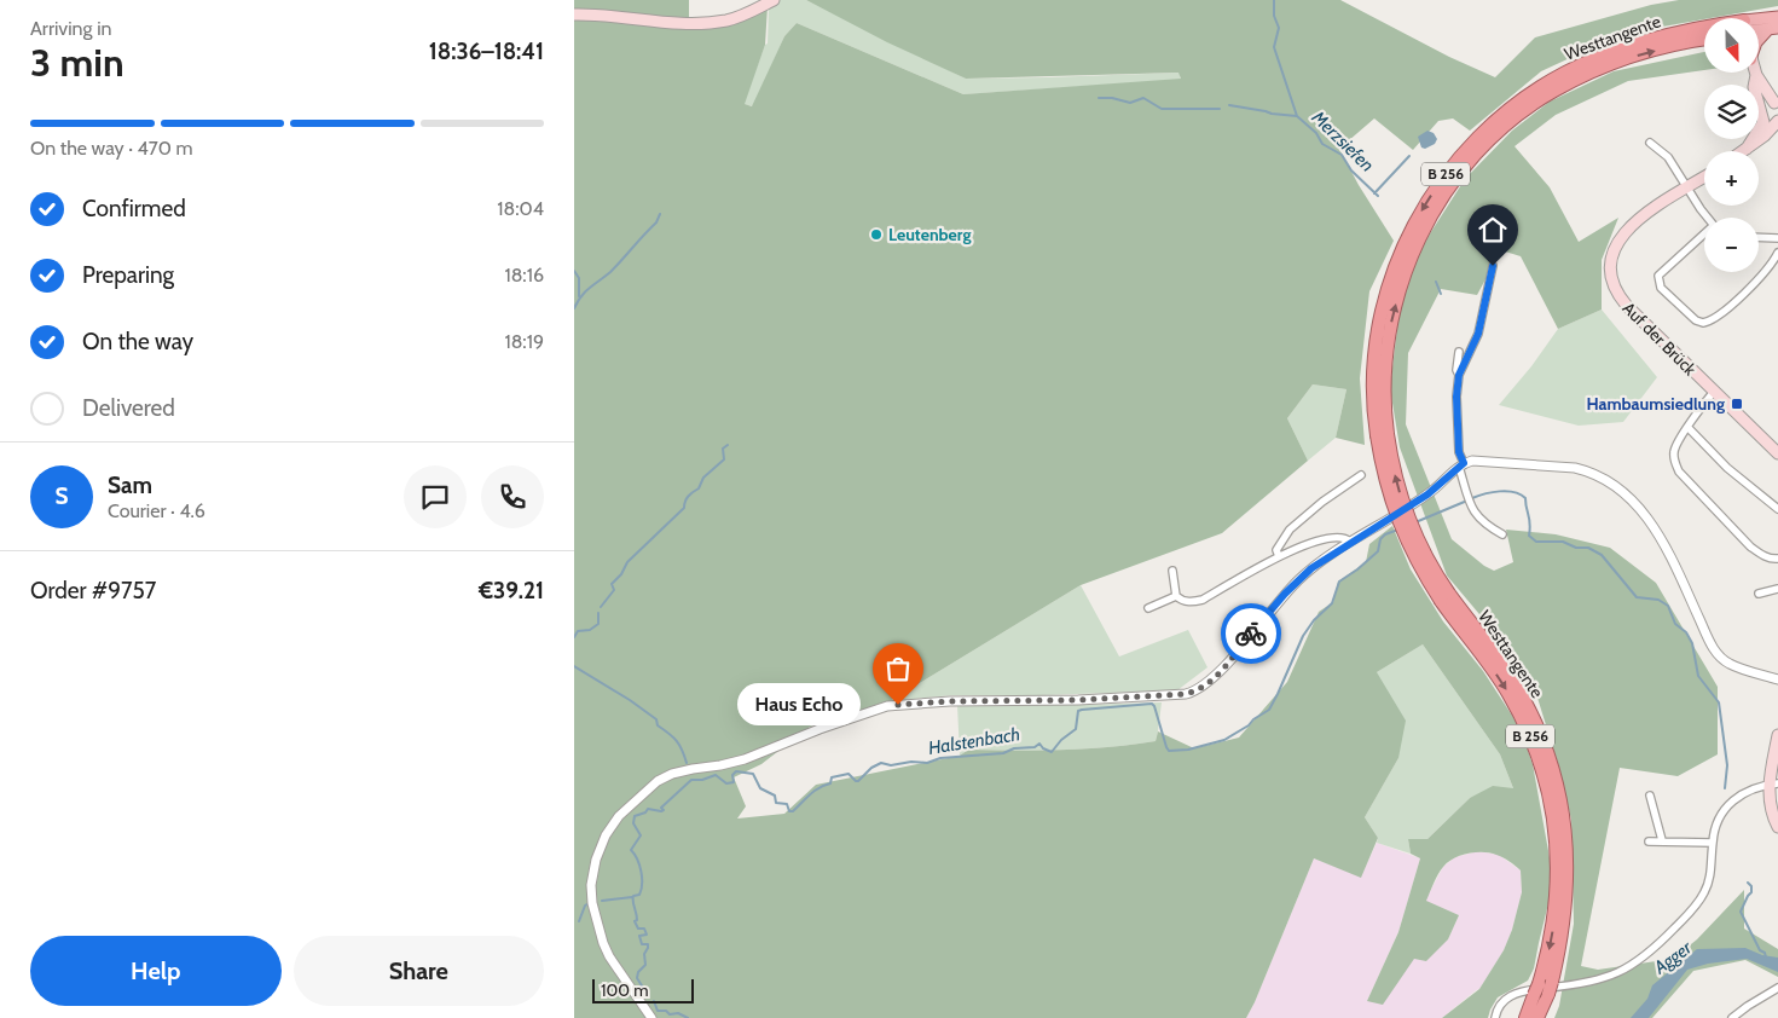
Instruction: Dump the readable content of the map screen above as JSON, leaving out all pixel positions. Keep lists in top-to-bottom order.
{
  "streets": {
    "highway": ["Westtangente", "B 256"],
    "main road": ["Auf der Brück"]
  },
  "crossings": [
    ["Westtangente", "B 256"]
  ],
  "water": ["Merzsiefen", "Halstenbach", "Agger"],
  "places": {
    "other": ["Leutenberg", "Haus Echo"],
    "transit": ["Hambaumsiedlung"]
  },
  "scale_bar": "100 m",
  "north": "bottom",
  "page": {
    "heading": ["3 min", "Arriving in", "18:36–18:41"],
    "panel": [
      "Sam",
      "Courier · 4.6",
      "Order #9757",
      "€39.21"
    ],
    "map_buttons": ["+", "−"],
    "bar": "On the way · 470 m",
    "list": [
      ["Confirmed", "18:04"],
      ["Preparing", "18:16"],
      ["On the way", "18:19"],
      "Delivered"
    ],
    "round": "S",
    "bubble": "Haus Echo",
    "buttons": ["Help", "Share"],
    "scale": "100 m"
  }
}
